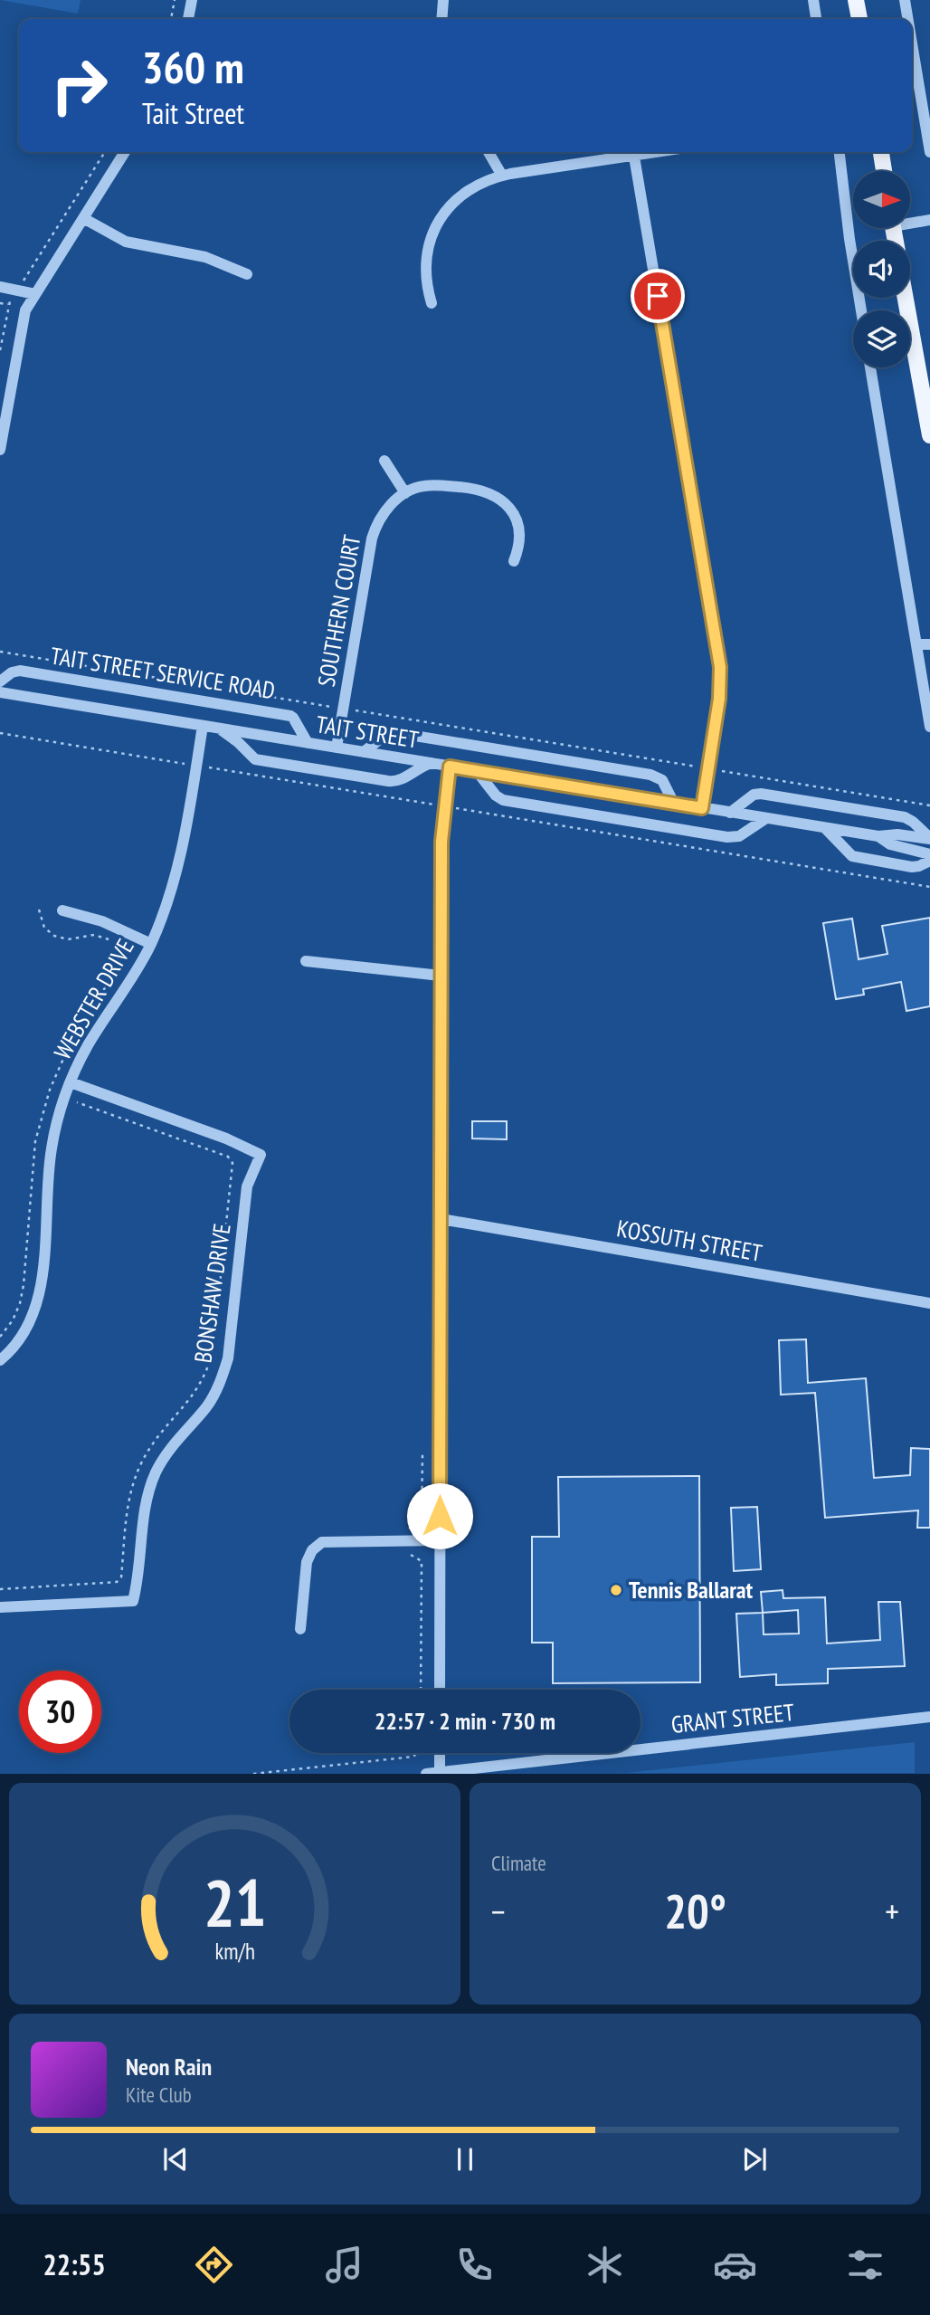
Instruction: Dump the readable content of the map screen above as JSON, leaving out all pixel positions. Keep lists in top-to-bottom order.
{
  "streets": {
    "street": [
      "SOUTHERN COURT",
      "TAIT STREET SERVICE ROAD",
      "TAIT STREET",
      "WEBSTER DRIVE",
      "KOSSUTH STREET",
      "BONSHAW DRIVE",
      "GRANT STREET"
    ]
  },
  "crossings": [
    ["SOUTHERN COURT", "TAIT STREET"],
    ["TAIT STREET SERVICE ROAD", "TAIT STREET"],
    ["TAIT STREET", "WEBSTER DRIVE"],
    ["WEBSTER DRIVE", "BONSHAW DRIVE"]
  ],
  "places": ["Tennis Ballarat"],
  "north": "right",
  "page": {
    "turn": ["360 m", "Tait Street"],
    "limit": "30",
    "trip": "22:57 · 2 min · 730 m",
    "tile": "Climate",
    "heat": ["−", "20°", "+"],
    "song": ["Neon Rain", "Kite Club"],
    "tabs": "22:55",
    "gauge": ["21", "km/h"]
  }
}
